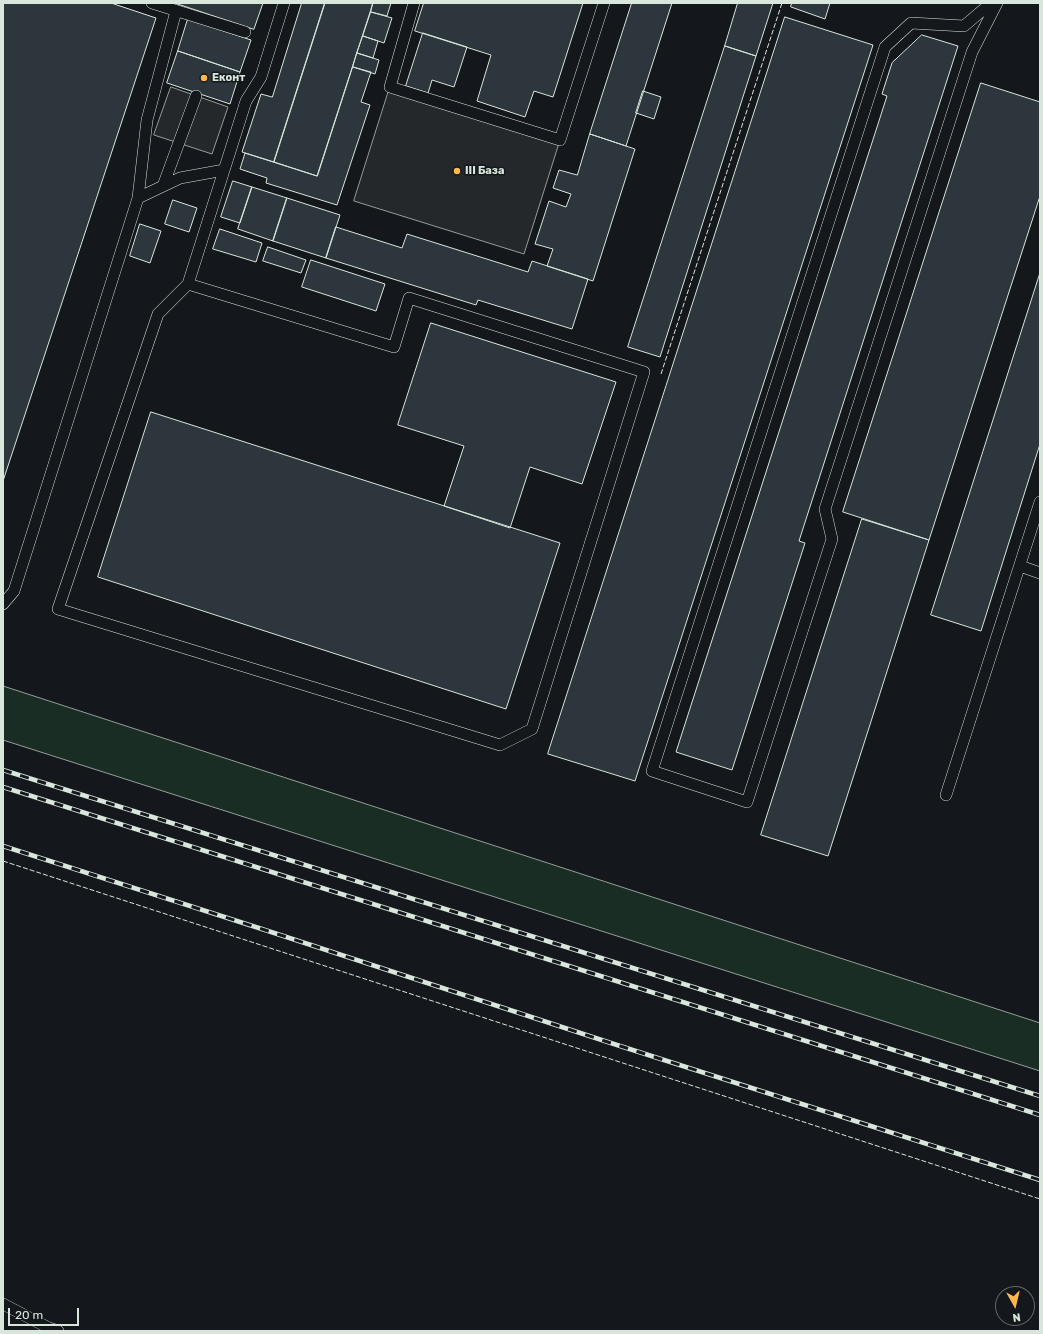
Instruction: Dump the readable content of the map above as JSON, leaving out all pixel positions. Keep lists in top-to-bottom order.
{
  "places": ["Еконт", "III База"],
  "scale_bar": "20 m",
  "north": "bottom"
}
